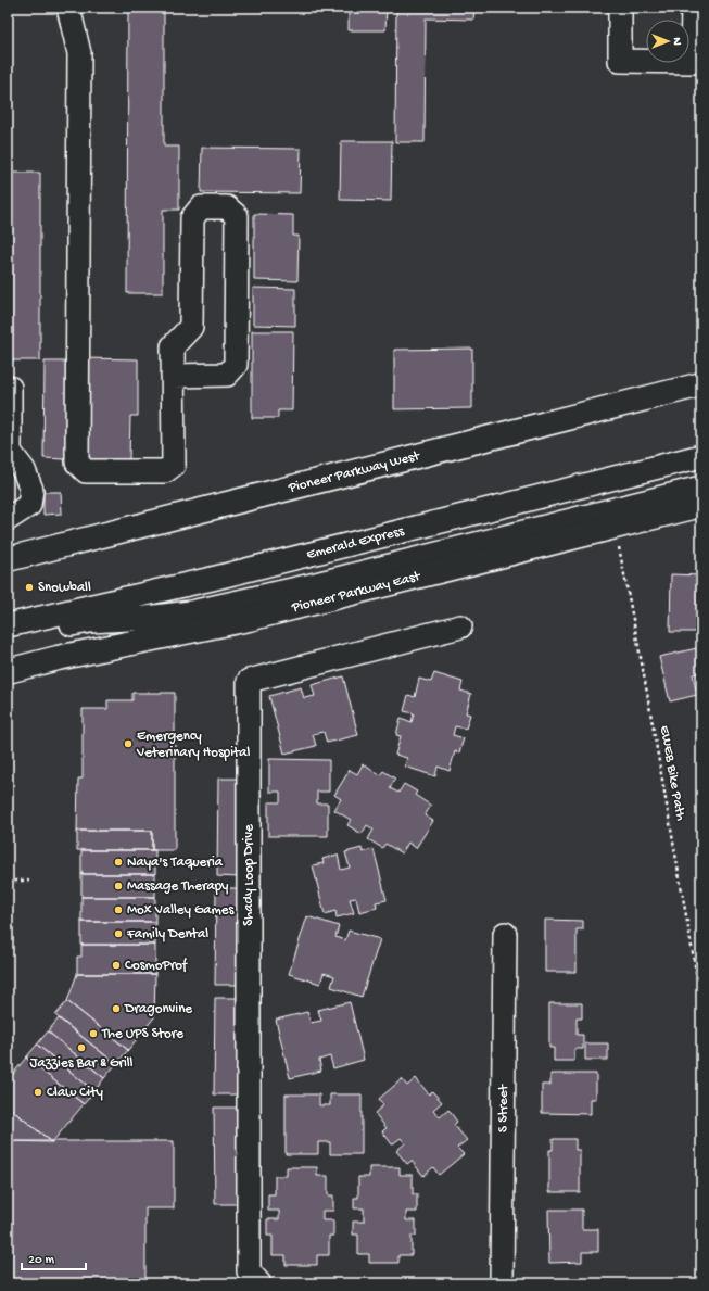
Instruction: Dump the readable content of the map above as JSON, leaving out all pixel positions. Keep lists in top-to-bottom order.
{
  "streets": {
    "main road": ["Pioneer Parkway West", "Pioneer Parkway East"],
    "street": ["Emerald Express", "Shady Loop Drive", "S Street"],
    "path": ["EWEB Bike Path"]
  },
  "places": [
    "Snowball",
    "Emergency Veterinary Hospital",
    "Naya's Taqueria",
    "Massage Therapy",
    "Mox Valley Games",
    "Family Dental",
    "CosmoProf",
    "Dragonvine",
    "The UPS Store",
    "Jazzies Bar & Grill",
    "Claw City"
  ],
  "scale_bar": "20 m",
  "north": "right"
}
